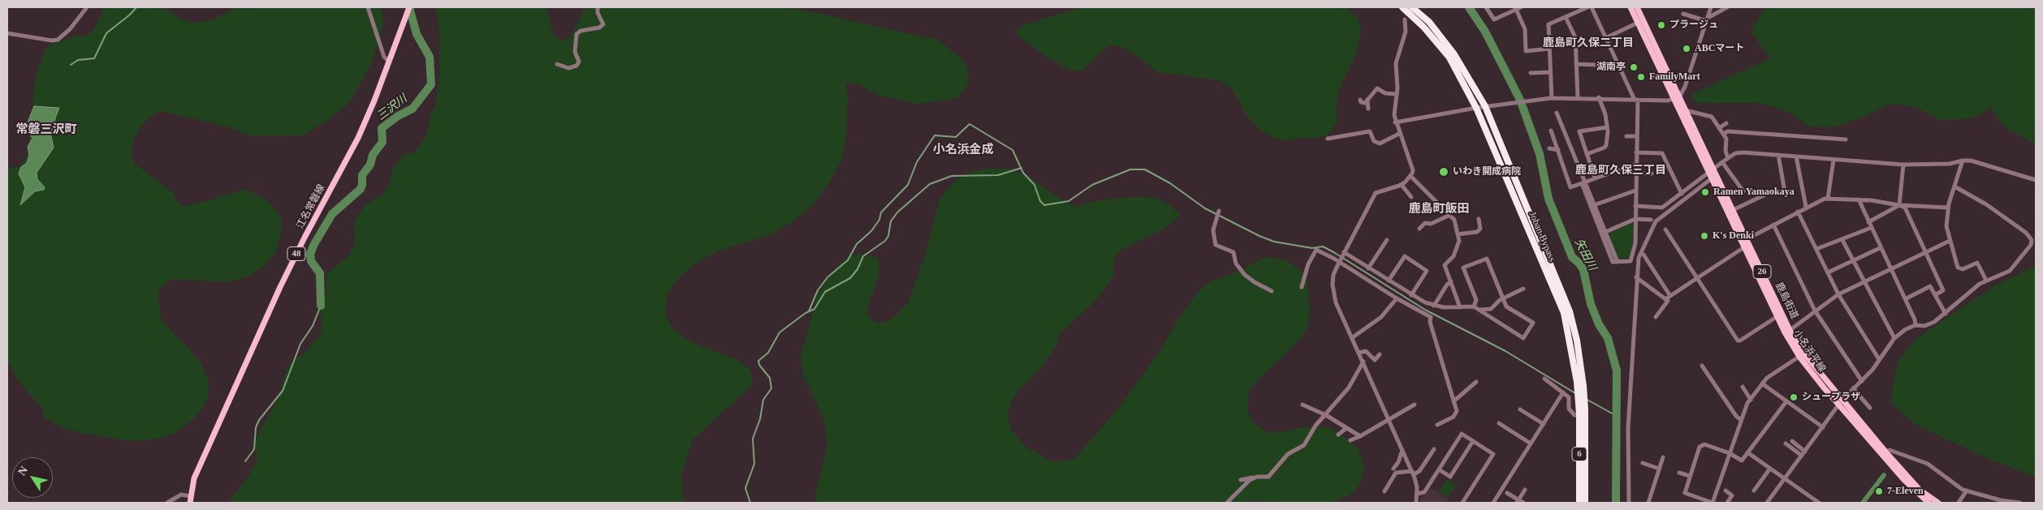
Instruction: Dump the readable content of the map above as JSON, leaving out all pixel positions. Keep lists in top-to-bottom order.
{
  "streets": {
    "highway": ["Joban Bypass", "6"],
    "main road": [
      "江名常磐線",
      "48",
      "26",
      "小名浜平線"
    ]
  },
  "crossings": [
    ["26", "小名浜平線"]
  ],
  "districts": [
    "鹿島町久保二丁目",
    "常磐三沢町",
    "小名浜金成",
    "鹿島町久保三丁目",
    "鹿島町飯田"
  ],
  "water": ["三沢川", "矢田川"],
  "places": [
    "プラージュ",
    "ABCマート",
    "湖南亭",
    "FamilyMart",
    "いわき開成病院",
    "Ramen Yamaokaya",
    "K's Denki",
    "シュープラザ",
    "7-Eleven"
  ],
  "north": "top left"
}
